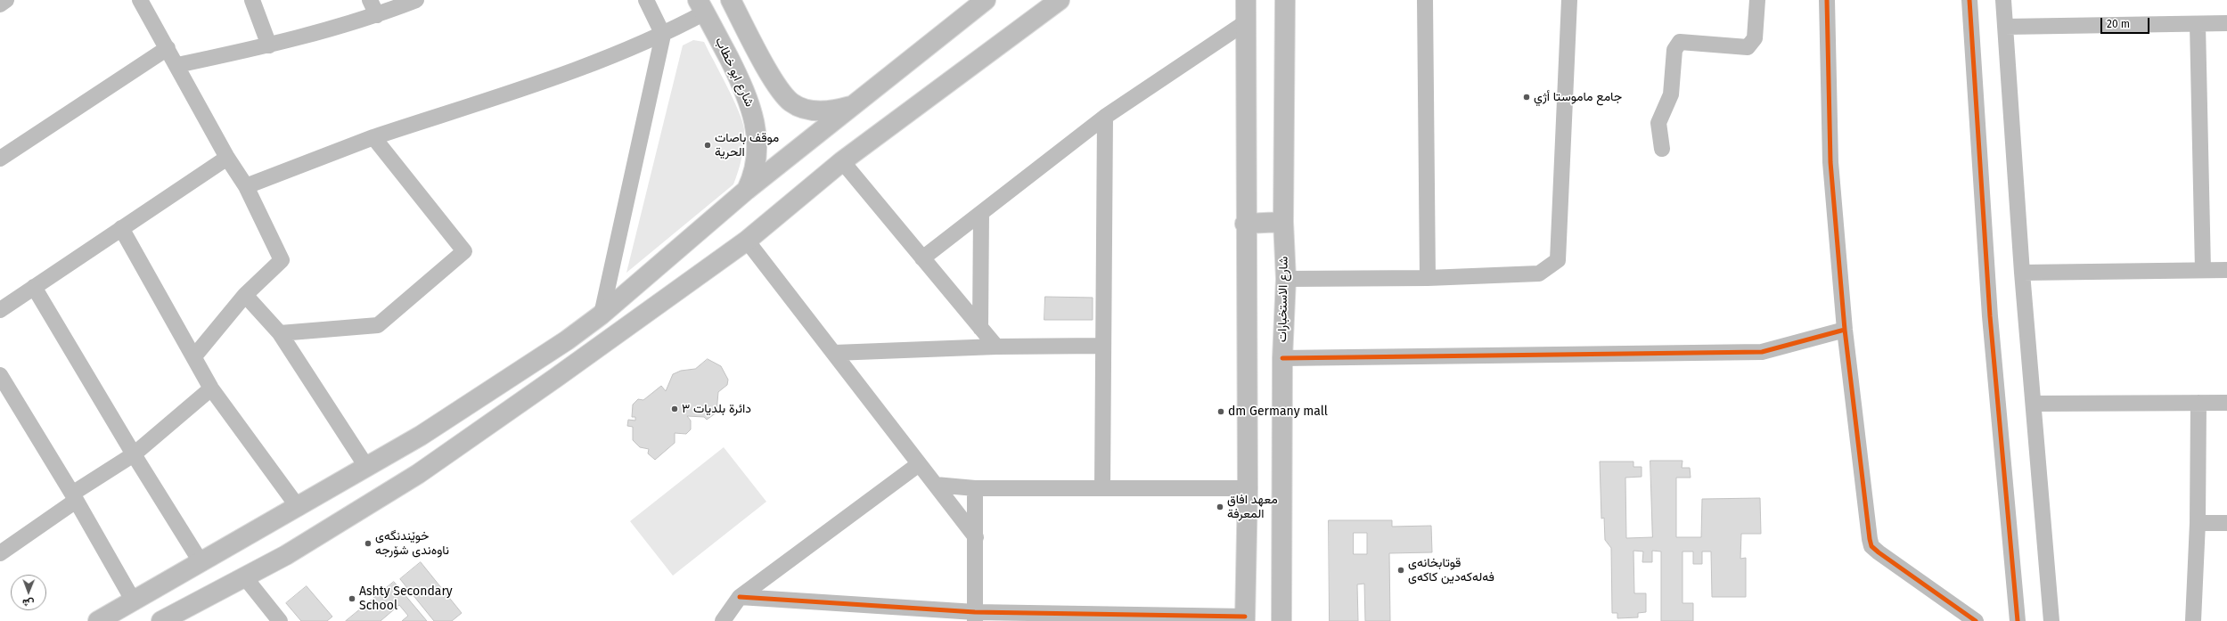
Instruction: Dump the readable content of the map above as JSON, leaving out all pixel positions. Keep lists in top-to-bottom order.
{
  "streets": {
    "main road": ["شارع ابو خطاب", "شارع الاستخبارات"]
  },
  "places": [
    "جامع ماموستا أژي",
    "موقف باصات الحریة",
    "دائرة بلديات ٣",
    "dm Germany mall",
    "معهد افاق المعرفة",
    "خوێندنگەی ناوەندی شۆرجە",
    "قوتابخانەی فەلەکەدین کاکەی",
    "Ashty Secondary School"
  ],
  "scale_bar": "20 m",
  "north": "bottom"
}
